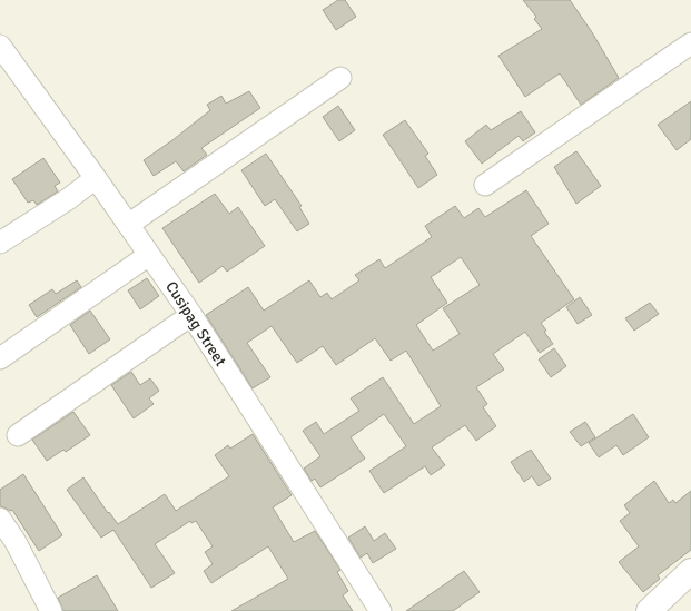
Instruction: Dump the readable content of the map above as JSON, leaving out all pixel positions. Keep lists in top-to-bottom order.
{
  "streets": {
    "street": ["Cusipag Street"]
  }
}
